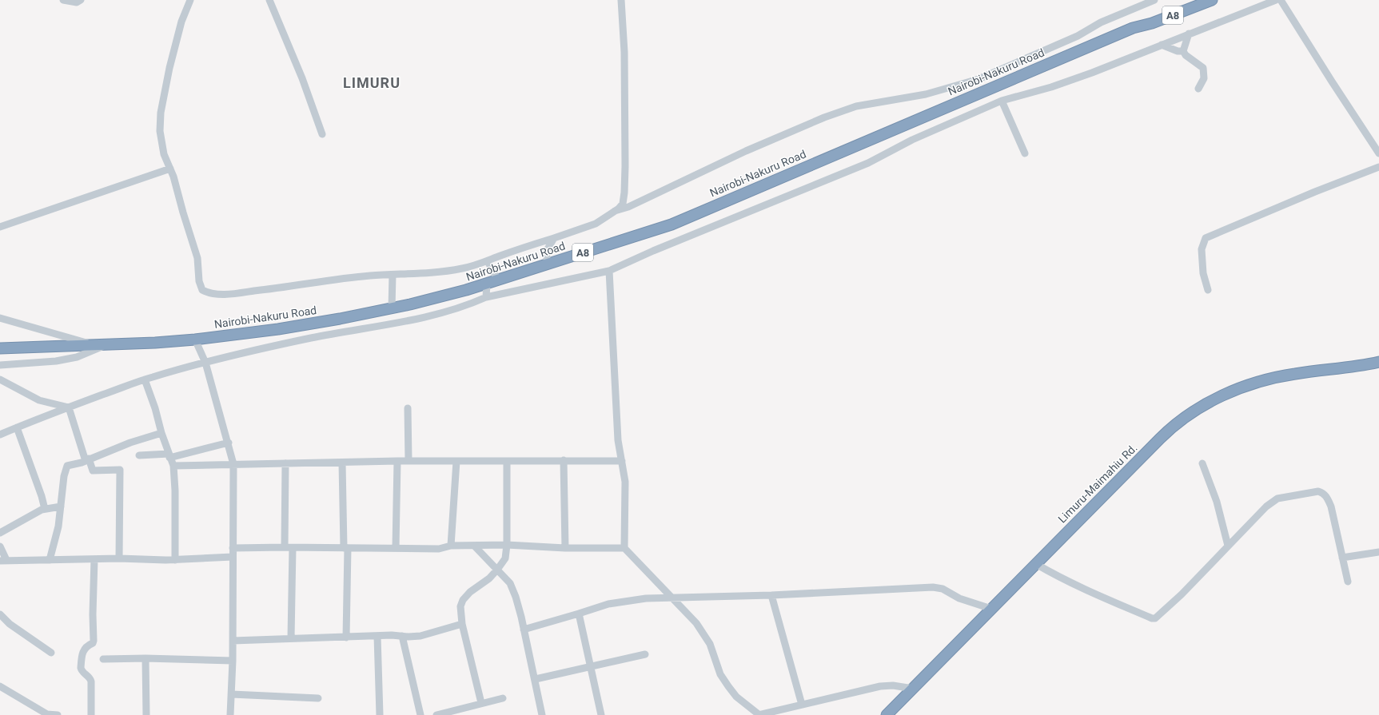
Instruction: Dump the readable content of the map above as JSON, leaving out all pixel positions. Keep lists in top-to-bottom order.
{
  "streets": {
    "highway": ["A8", "Nairobi-Nakuru Road", "Limuru-Maimahiu Rd."]
  },
  "districts": ["LIMURU"]
}
